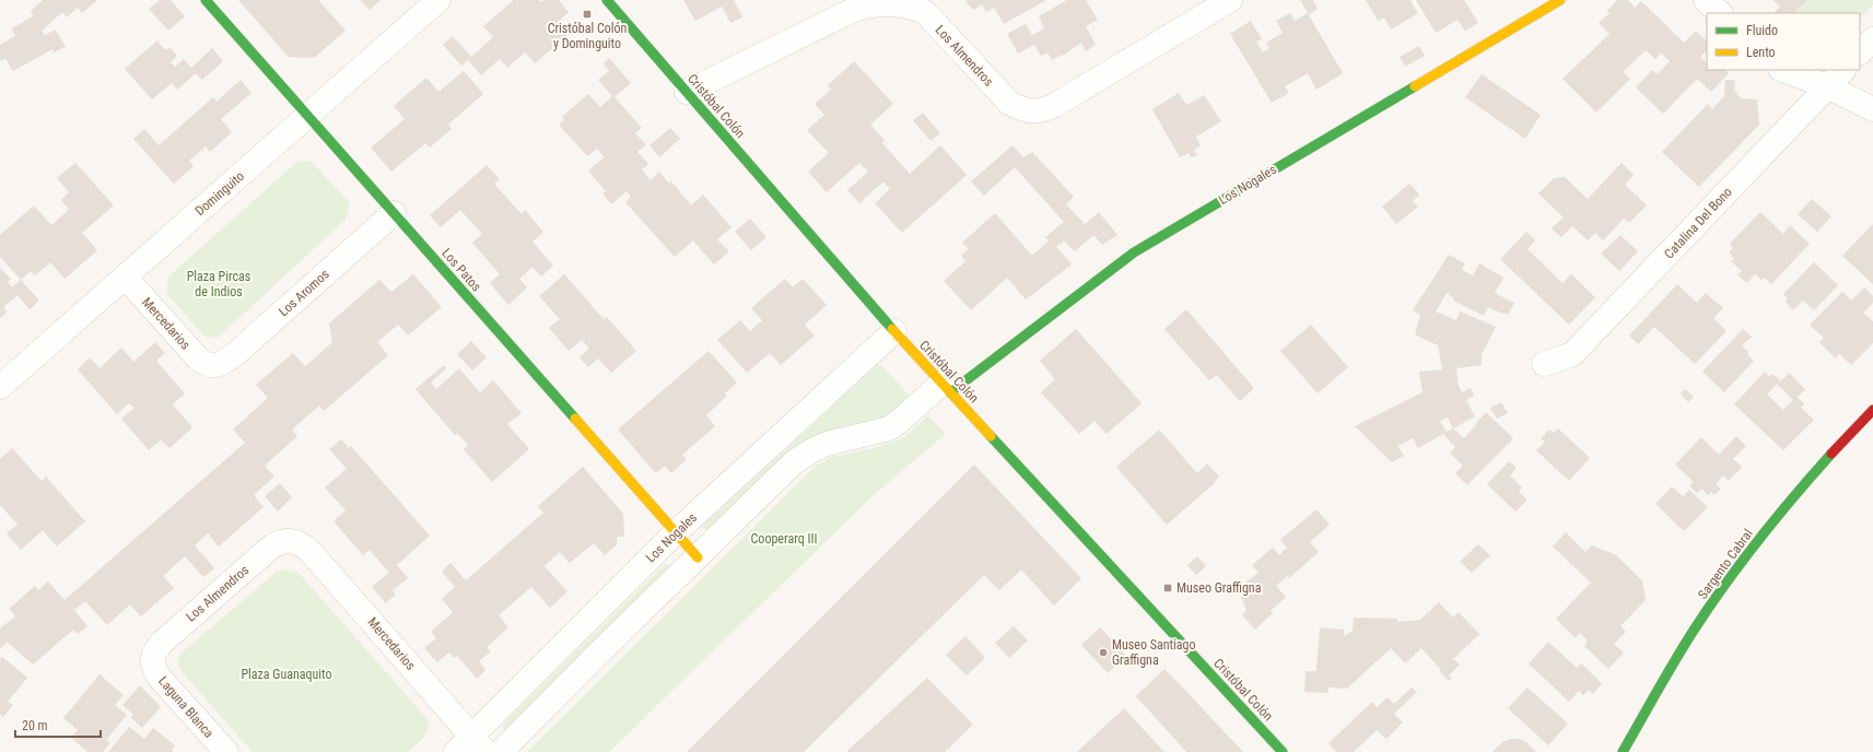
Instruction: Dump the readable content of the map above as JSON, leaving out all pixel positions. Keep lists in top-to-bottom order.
{
  "streets": {
    "street": [
      "Los Almendros",
      "Cristóbal Colón",
      "Los Nogales",
      "Dominguito",
      "Catalina Del Bono",
      "Los Patos",
      "Los Aromos",
      "Mercedarios",
      "Sargento Cabral",
      "Laguna Blanca"
    ]
  },
  "crossings": [
    ["Los Almendros", "Cristóbal Colón"],
    ["Los Almendros", "Mercedarios"],
    ["Los Almendros", "Laguna Blanca"],
    ["Cristóbal Colón", "Los Nogales"],
    ["Los Nogales", "Los Patos"],
    ["Los Nogales", "Mercedarios"],
    ["Dominguito", "Los Patos"],
    ["Dominguito", "Mercedarios"],
    ["Los Patos", "Los Aromos"],
    ["Los Aromos", "Mercedarios"]
  ],
  "parks": ["Plaza Pircas de Indios", "Cooperarq III", "Plaza Guanaquito"],
  "places": {
    "transit": ["Cristóbal Colón y Dominguito", "Museo Graffigna"],
    "other": ["Museo Santiago Graffigna"]
  },
  "legend": ["Fluido", "Lento"],
  "scale_bar": "20 m"
}
